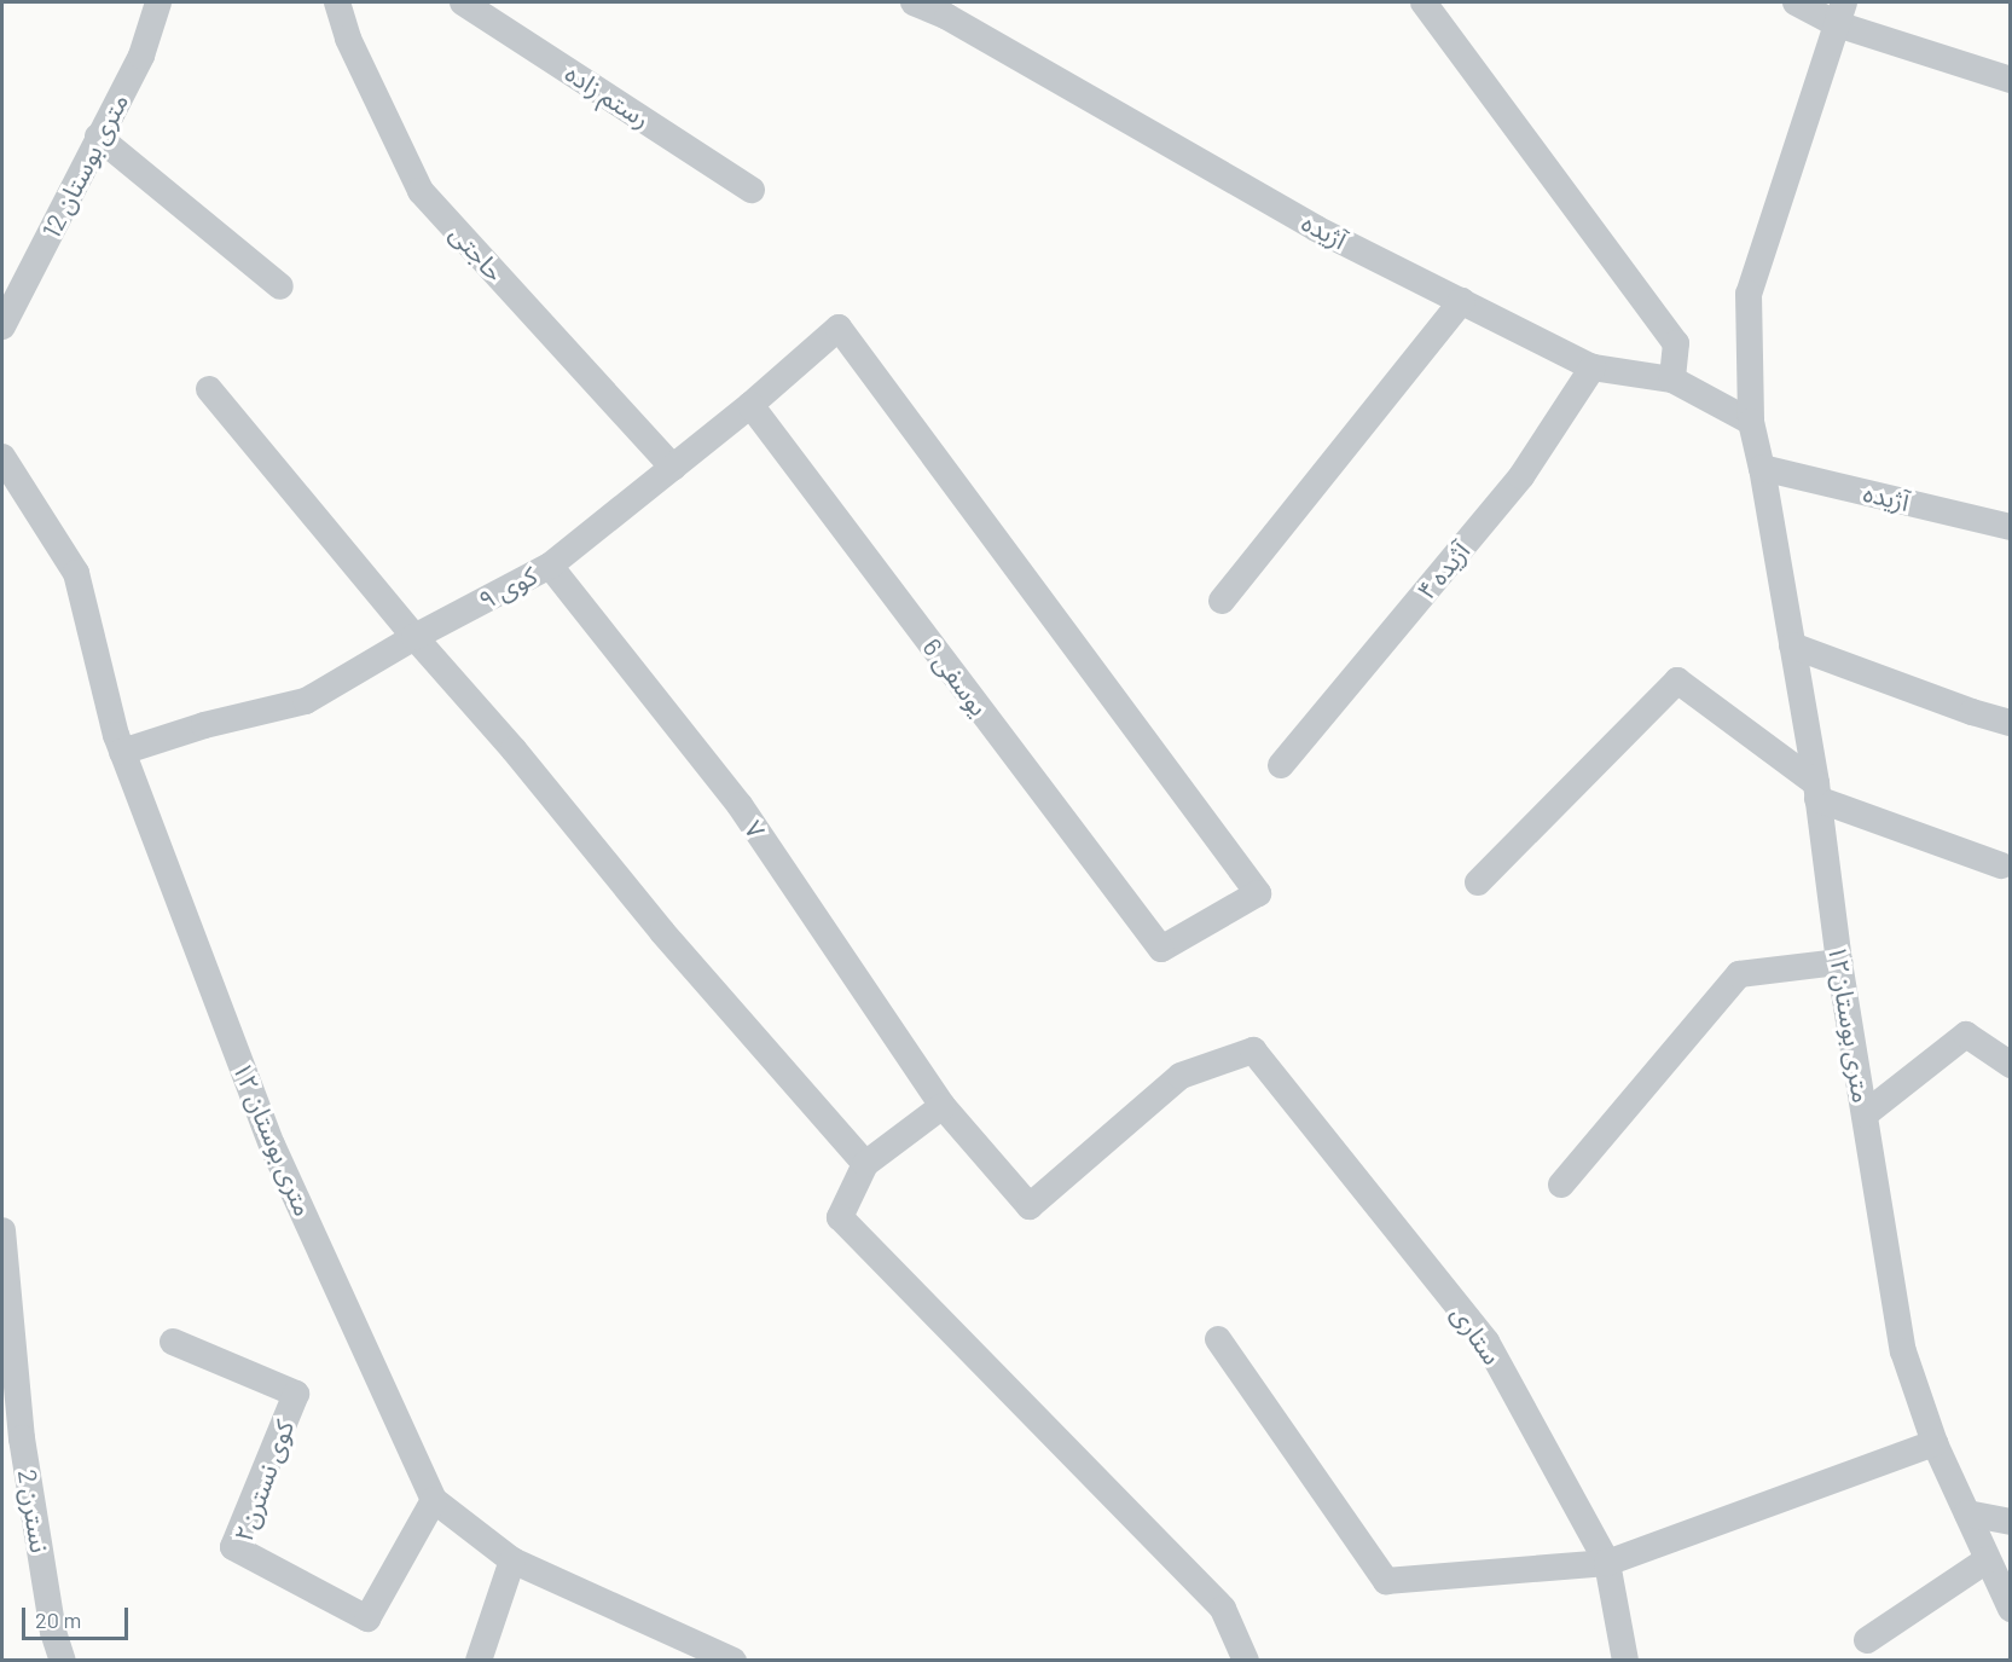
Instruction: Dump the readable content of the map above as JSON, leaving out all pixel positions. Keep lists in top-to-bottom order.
{
  "streets": {
    "street": [
      "رستم زاده",
      "12 متری بوستان",
      "آژیده",
      "حاجتی",
      "۴ آژیده",
      "کوی ۹",
      "یوسفی 6",
      "۷",
      "۱۲متری بوستان",
      "۱۲ متری بوستان",
      "ستاری",
      "کوی نسترن۲",
      "نسترن 2"
    ]
  },
  "crossings": [
    ["آژیده", "۴ آژیده"],
    ["آژیده", "۱۲متری بوستان"],
    ["حاجتی", "کوی ۹"],
    ["کوی ۹", "یوسفی 6"],
    ["کوی ۹", "۷"],
    ["کوی ۹", "۱۲ متری بوستان"],
    ["۷", "ستاری"],
    ["۱۲ متری بوستان", "کوی نسترن۲"]
  ],
  "scale_bar": "20 m"
}
